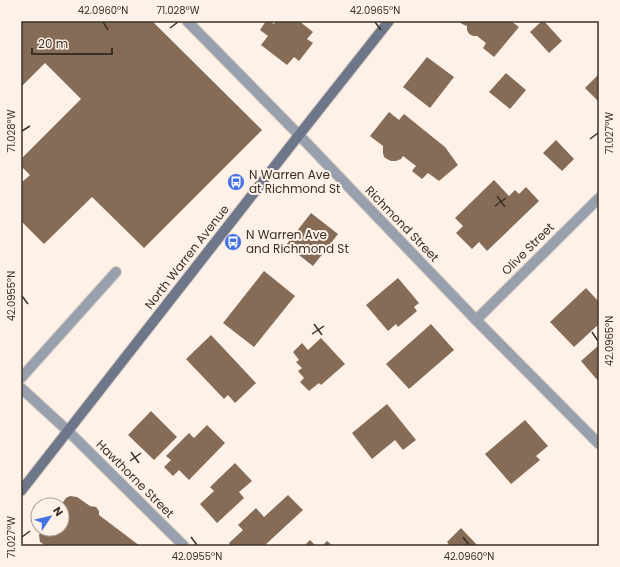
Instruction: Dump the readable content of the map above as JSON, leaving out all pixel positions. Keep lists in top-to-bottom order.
{
  "streets": {
    "street": [
      "Richmond Street",
      "Olive Street",
      "North Warren Avenue",
      "Hawthorne Street"
    ]
  },
  "crossings": [
    ["Richmond Street", "Olive Street"],
    ["Richmond Street", "North Warren Avenue"],
    ["North Warren Avenue", "Hawthorne Street"]
  ],
  "places": {
    "bus stop": ["N Warren Ave at Richmond St", "N Warren Ave and Richmond St"]
  },
  "scale_bar": "20 m",
  "north": "top right",
  "coordinates": [
    "42.0960°N",
    "71.028°W",
    "42.0965°N",
    "71.027°W",
    "42.0955°N"
  ]
}
